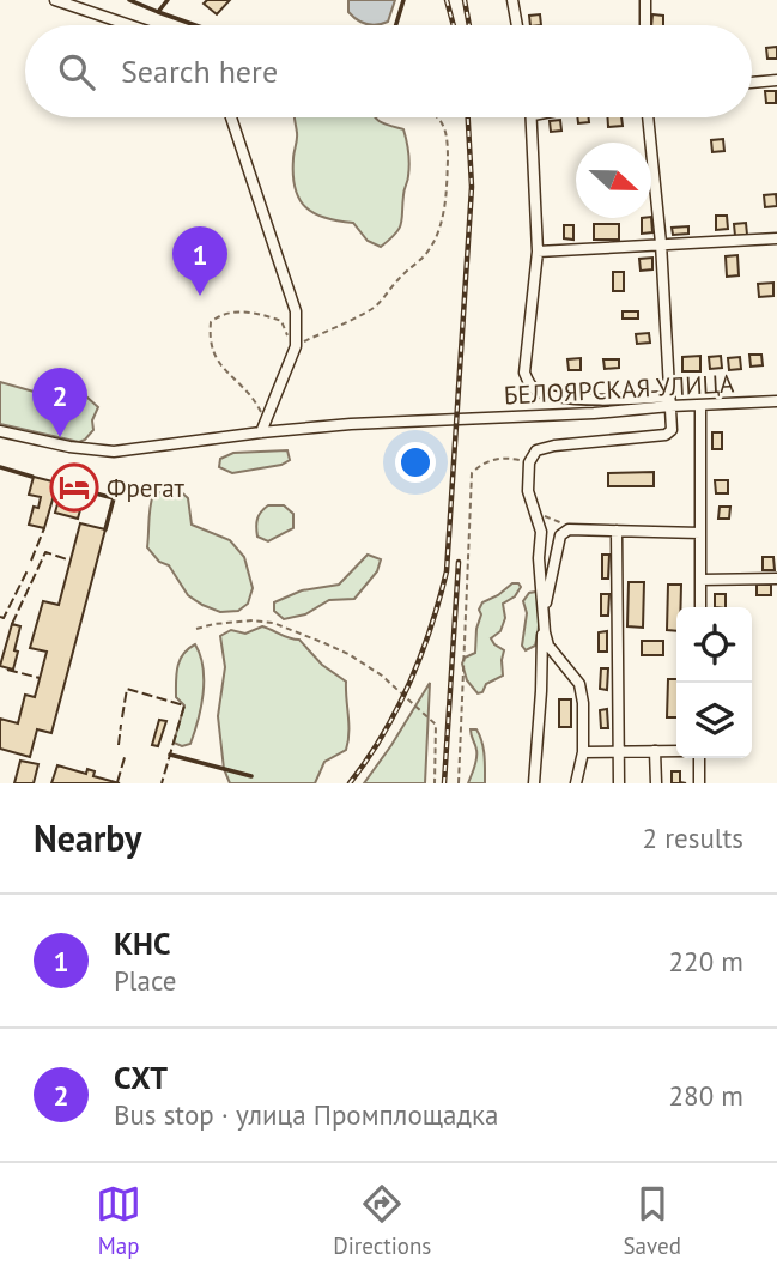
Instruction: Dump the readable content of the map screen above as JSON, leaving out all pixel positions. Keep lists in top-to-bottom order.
{
  "streets": {
    "street": ["БЕЛОЯРСКАЯ УЛИЦА"]
  },
  "places": {
    "hotel": ["Фрегат"]
  },
  "north": "right",
  "page": {
    "search": "Search here",
    "pins": ["1", "2"],
    "heading": ["Nearby", "2 results"],
    "list": [
      {
        "mark": "1",
        "name": "КНС",
        "note": "Place",
        "value": "220 m"
      },
      {
        "mark": "2",
        "name": "СХТ",
        "note": "Bus stop · улица Промплощадка",
        "value": "280 m"
      }
    ],
    "nav": ["Map", "Directions", "Saved"]
  }
}
